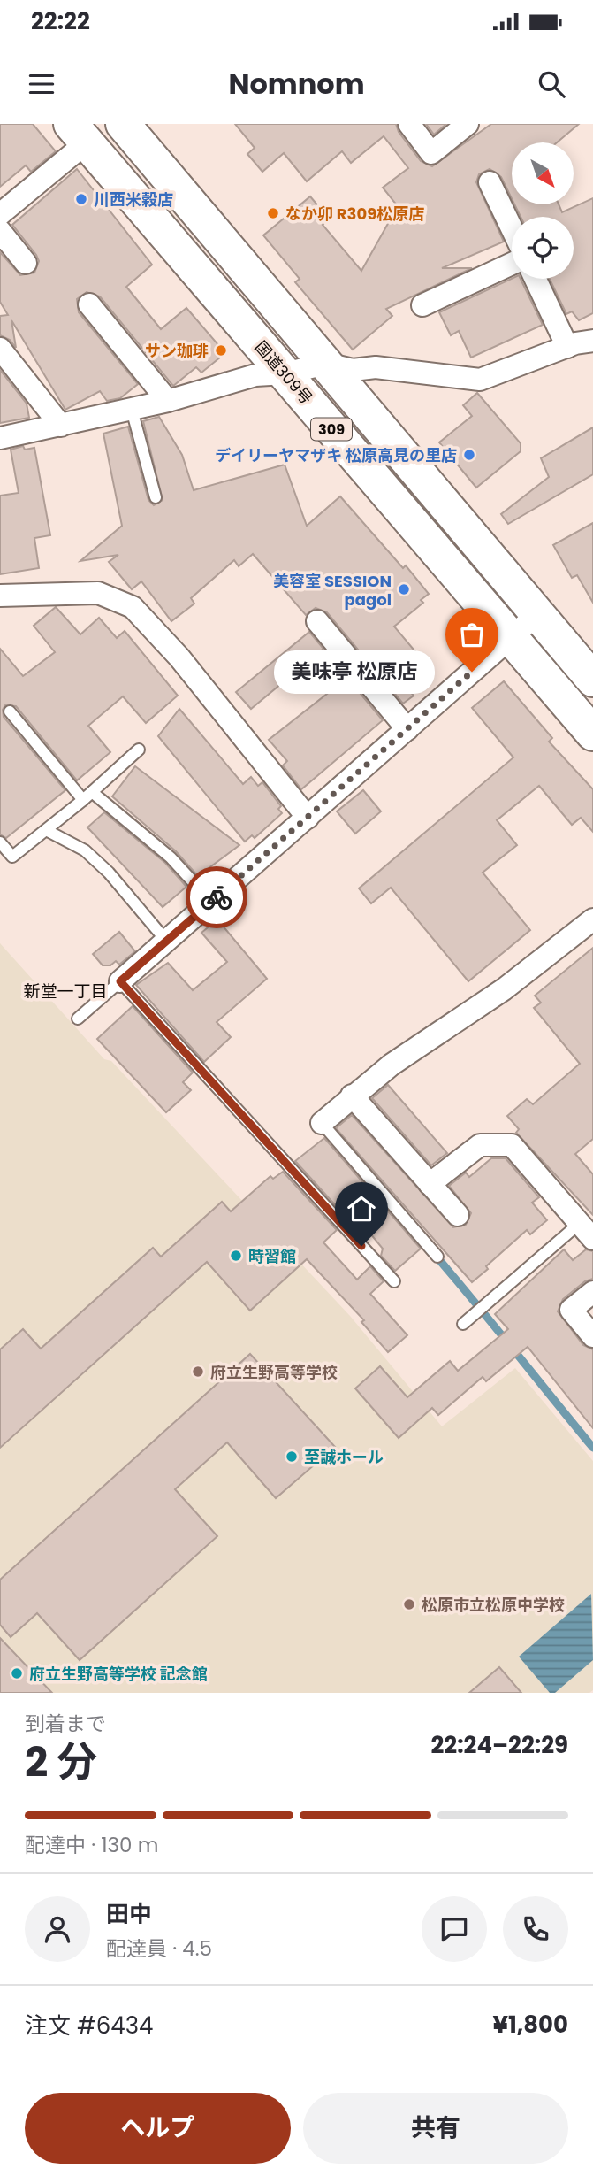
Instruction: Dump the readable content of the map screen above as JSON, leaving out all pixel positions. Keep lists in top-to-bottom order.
{
  "streets": {
    "highway": ["国道309号", "309"]
  },
  "districts": ["新堂一丁目"],
  "places": [
    "川西米穀店",
    "なか卯 R309松原店",
    "サン珈琲",
    "デイリーヤマザキ 松原高見の里店",
    "美容室 SESSION pagol",
    "美味亭 松原店",
    "時習館",
    "府立生野高等学校",
    "至誠ホール",
    "松原市立松原中学校",
    "府立生野高等学校 記念館"
  ],
  "north": "bottom right",
  "page": {
    "status": "22:22",
    "header": "Nomnom",
    "bubble": "美味亭 松原店",
    "heading": ["2 分", "到着まで", "22:24–22:29"],
    "panel": [
      "田中",
      "配達員 · 4.5",
      "注文 #6434",
      "¥1,800"
    ],
    "bar": "配達中 · 130 m",
    "buttons": ["ヘルプ", "共有"]
  }
}
